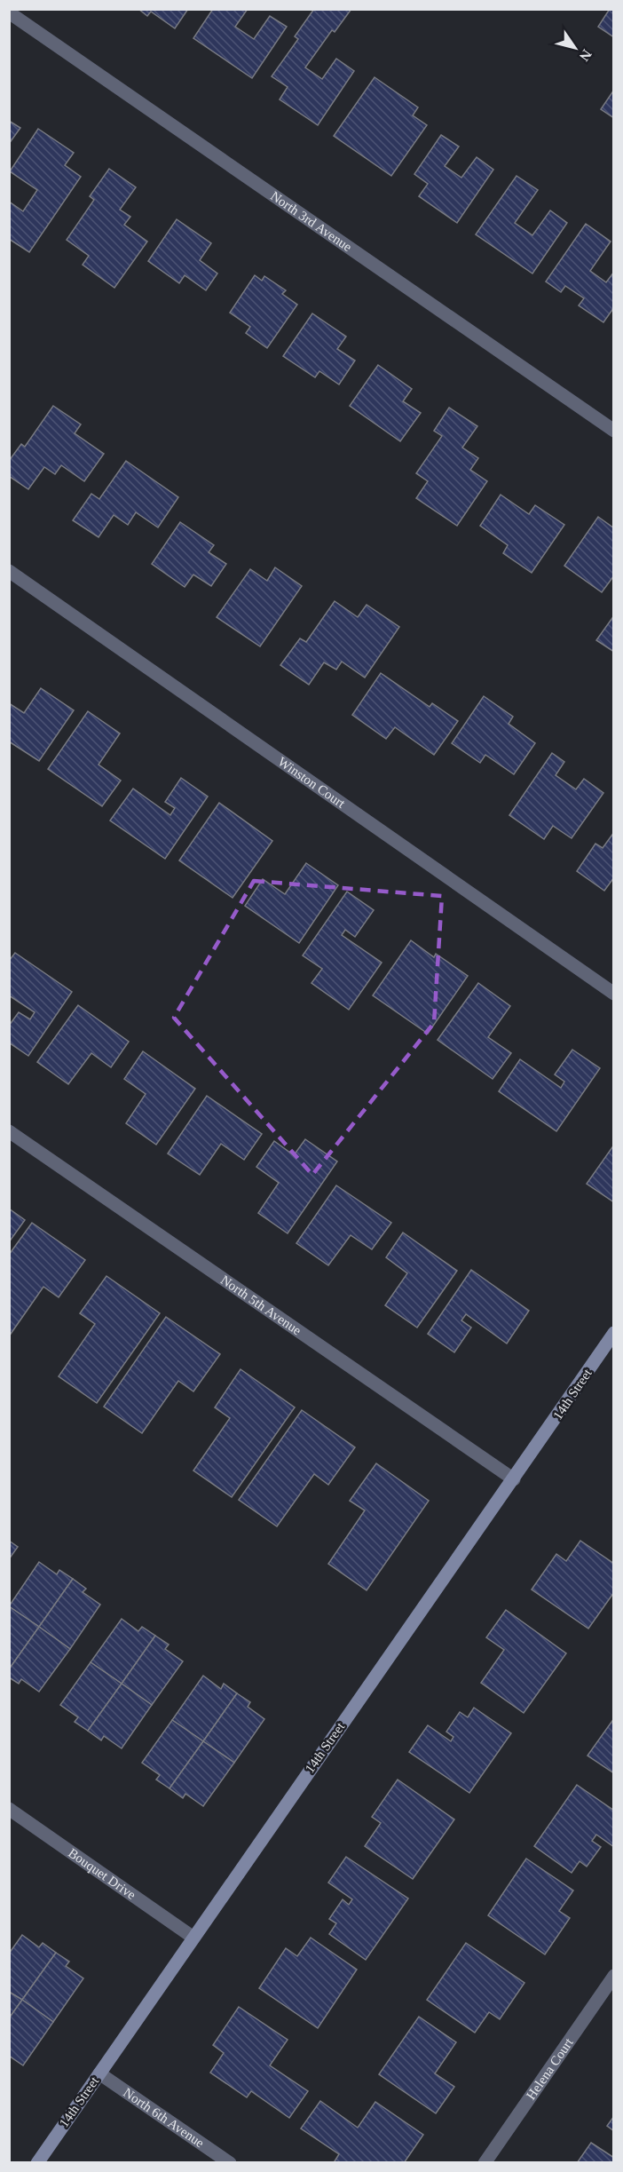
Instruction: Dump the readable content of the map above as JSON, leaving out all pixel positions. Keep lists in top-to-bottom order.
{
  "streets": {
    "street": [
      "North 3rd Avenue",
      "Winston Court",
      "North 5th Avenue",
      "14th Street",
      "Bouquet Drive",
      "Helena Court",
      "North 6th Avenue"
    ]
  },
  "crossings": [
    ["North 5th Avenue", "14th Street"],
    ["14th Street", "Bouquet Drive"],
    ["14th Street", "North 6th Avenue"]
  ],
  "north": "bottom right"
}
